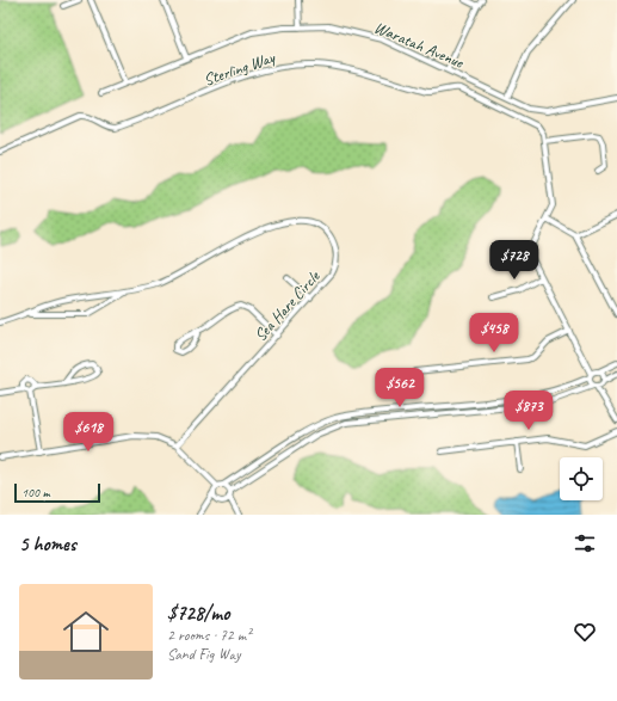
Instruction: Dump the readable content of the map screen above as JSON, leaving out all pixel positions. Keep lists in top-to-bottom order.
{
  "streets": {
    "street": ["Waratah Avenue", "Sterling Way", "Sea Hare Circle"]
  },
  "scale_bar": "100 m",
  "page": {
    "price": [
      "$728",
      "$458",
      "$562",
      "$873",
      "$618"
    ],
    "scale": "100 m",
    "heading": "5 homes",
    "list": [
      {
        "name": "$728/mo",
        "note": "2 rooms · 72 m² · Sand Fig Way"
      }
    ]
  }
}
